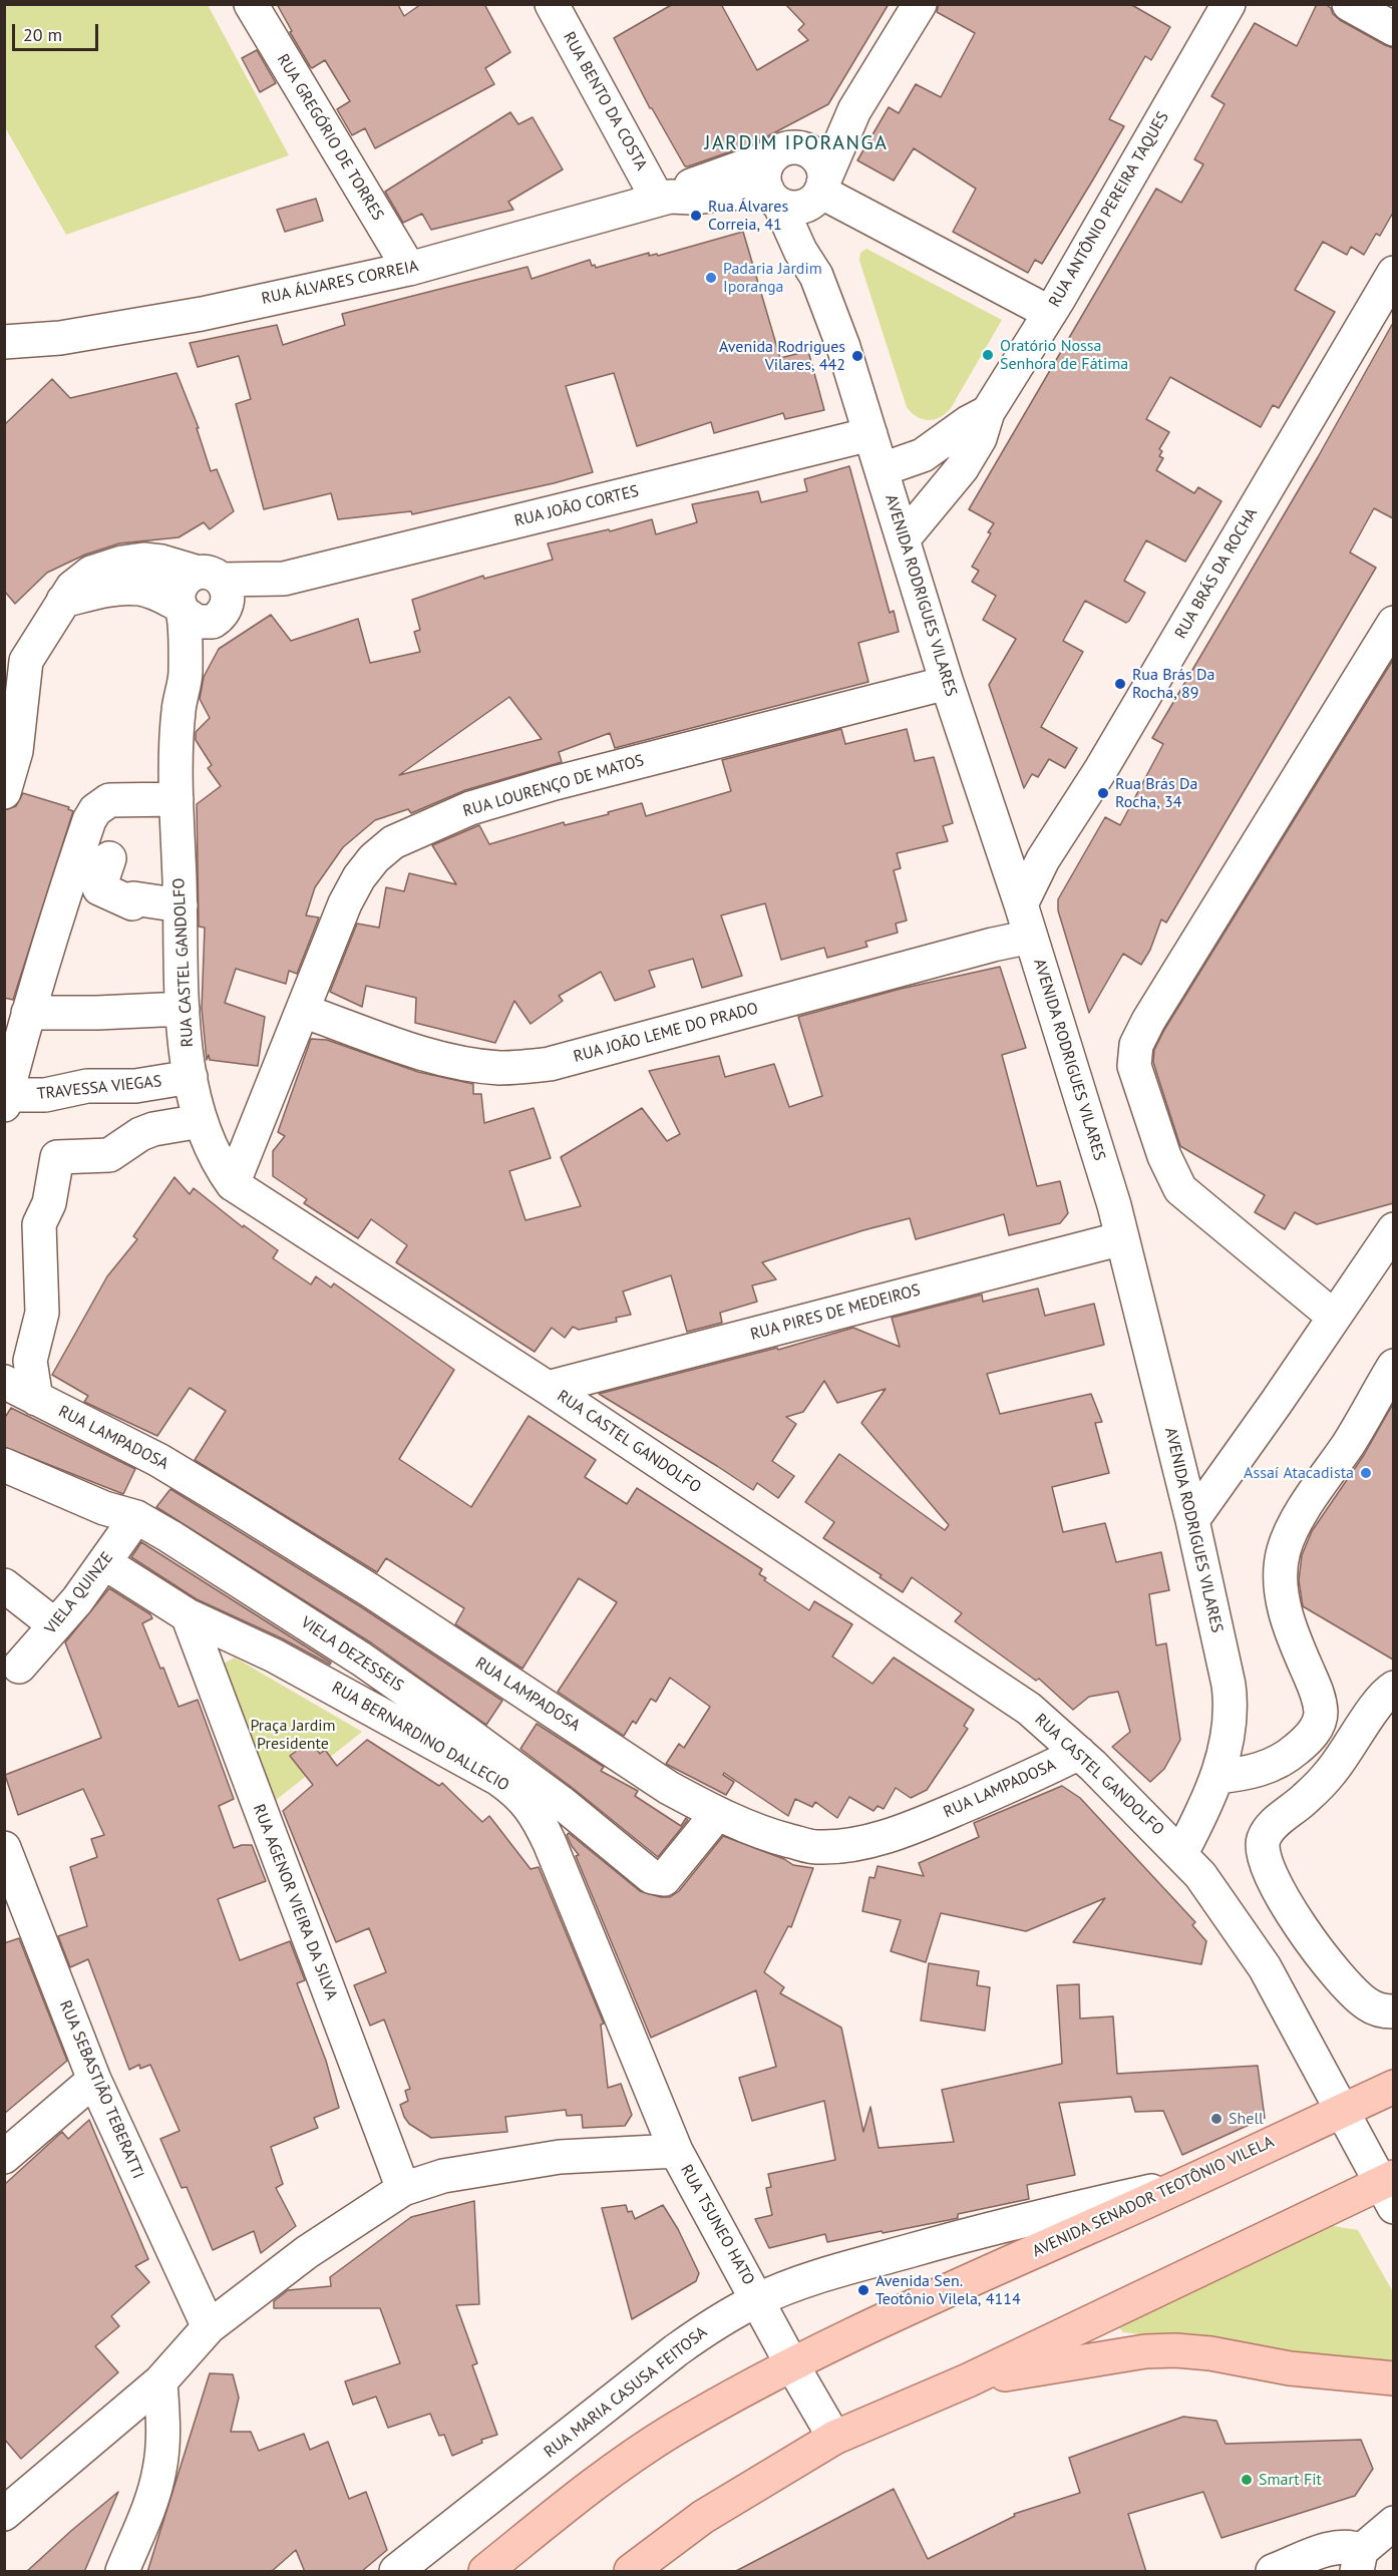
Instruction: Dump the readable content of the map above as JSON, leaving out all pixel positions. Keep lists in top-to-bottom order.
{
  "streets": {
    "main road": ["AVENIDA SENADOR TEOTÔNIO VILELA"],
    "street": [
      "RUA BENTO DA COSTA",
      "RUA GREGÓRIO DE TORRES",
      "RUA ANTÔNIO PEREIRA TAQUES",
      "RUA ÁLVARES CORREIA",
      "RUA JOÃO CORTES",
      "RUA BRÁS DA ROCHA",
      "AVENIDA RODRIGUES VILARES",
      "RUA LOURENÇO DE MATOS",
      "RUA CASTEL GANDOLFO",
      "RUA JOÃO LEME DO PRADO",
      "TRAVESSA VIEGAS",
      "RUA PIRES DE MEDEIROS",
      "RUA LAMPADOSA",
      "VIELA QUINZE",
      "VIELA DEZESSEIS",
      "RUA BERNARDINO DALLECIO",
      "RUA AGENOR VIEIRA DA SILVA",
      "RUA SEBASTIÃO TEBERATTI",
      "RUA TSUNEO HATO",
      "RUA MARIA CASUSA FEITOSA"
    ]
  },
  "crossings": [
    ["RUA BENTO DA COSTA", "RUA ÁLVARES CORREIA"],
    ["RUA GREGÓRIO DE TORRES", "RUA ÁLVARES CORREIA"],
    ["RUA ANTÔNIO PEREIRA TAQUES", "AVENIDA RODRIGUES VILARES"],
    ["RUA ÁLVARES CORREIA", "AVENIDA RODRIGUES VILARES"],
    ["RUA JOÃO CORTES", "AVENIDA RODRIGUES VILARES"],
    ["RUA JOÃO CORTES", "RUA CASTEL GANDOLFO"],
    ["RUA BRÁS DA ROCHA", "AVENIDA RODRIGUES VILARES"],
    ["AVENIDA RODRIGUES VILARES", "RUA LOURENÇO DE MATOS"],
    ["AVENIDA RODRIGUES VILARES", "RUA CASTEL GANDOLFO"],
    ["AVENIDA RODRIGUES VILARES", "RUA JOÃO LEME DO PRADO"],
    ["AVENIDA RODRIGUES VILARES", "RUA PIRES DE MEDEIROS"],
    ["RUA LOURENÇO DE MATOS", "RUA CASTEL GANDOLFO"],
    ["RUA LOURENÇO DE MATOS", "RUA JOÃO LEME DO PRADO"],
    ["RUA CASTEL GANDOLFO", "TRAVESSA VIEGAS"],
    ["RUA CASTEL GANDOLFO", "RUA PIRES DE MEDEIROS"],
    ["RUA CASTEL GANDOLFO", "RUA LAMPADOSA"],
    ["RUA CASTEL GANDOLFO", "AVENIDA SENADOR TEOTÔNIO VILELA"],
    ["RUA LAMPADOSA", "VIELA DEZESSEIS"],
    ["VIELA QUINZE", "VIELA DEZESSEIS"],
    ["VIELA QUINZE", "RUA BERNARDINO DALLECIO"],
    ["RUA BERNARDINO DALLECIO", "RUA AGENOR VIEIRA DA SILVA"],
    ["RUA BERNARDINO DALLECIO", "RUA TSUNEO HATO"],
    ["AVENIDA SENADOR TEOTÔNIO VILELA", "RUA TSUNEO HATO"],
    ["AVENIDA SENADOR TEOTÔNIO VILELA", "RUA MARIA CASUSA FEITOSA"],
    ["RUA TSUNEO HATO", "RUA MARIA CASUSA FEITOSA"]
  ],
  "districts": ["JARDIM IPORANGA"],
  "parks": ["Praça Jardim Presidente"],
  "places": [
    "Rua Álvares Correia, 41",
    "Padaria Jardim Iporanga",
    "Oratório Nossa Senhora de Fátima",
    "Avenida Rodrigues Vilares, 442",
    "Rua Brás Da Rocha, 89",
    "Rua Brás Da Rocha, 34",
    "Assaí Atacadista",
    "Shell",
    "Avenida Sen. Teotônio Vilela, 4114",
    "Smart Fit"
  ],
  "scale_bar": "20 m"
}
